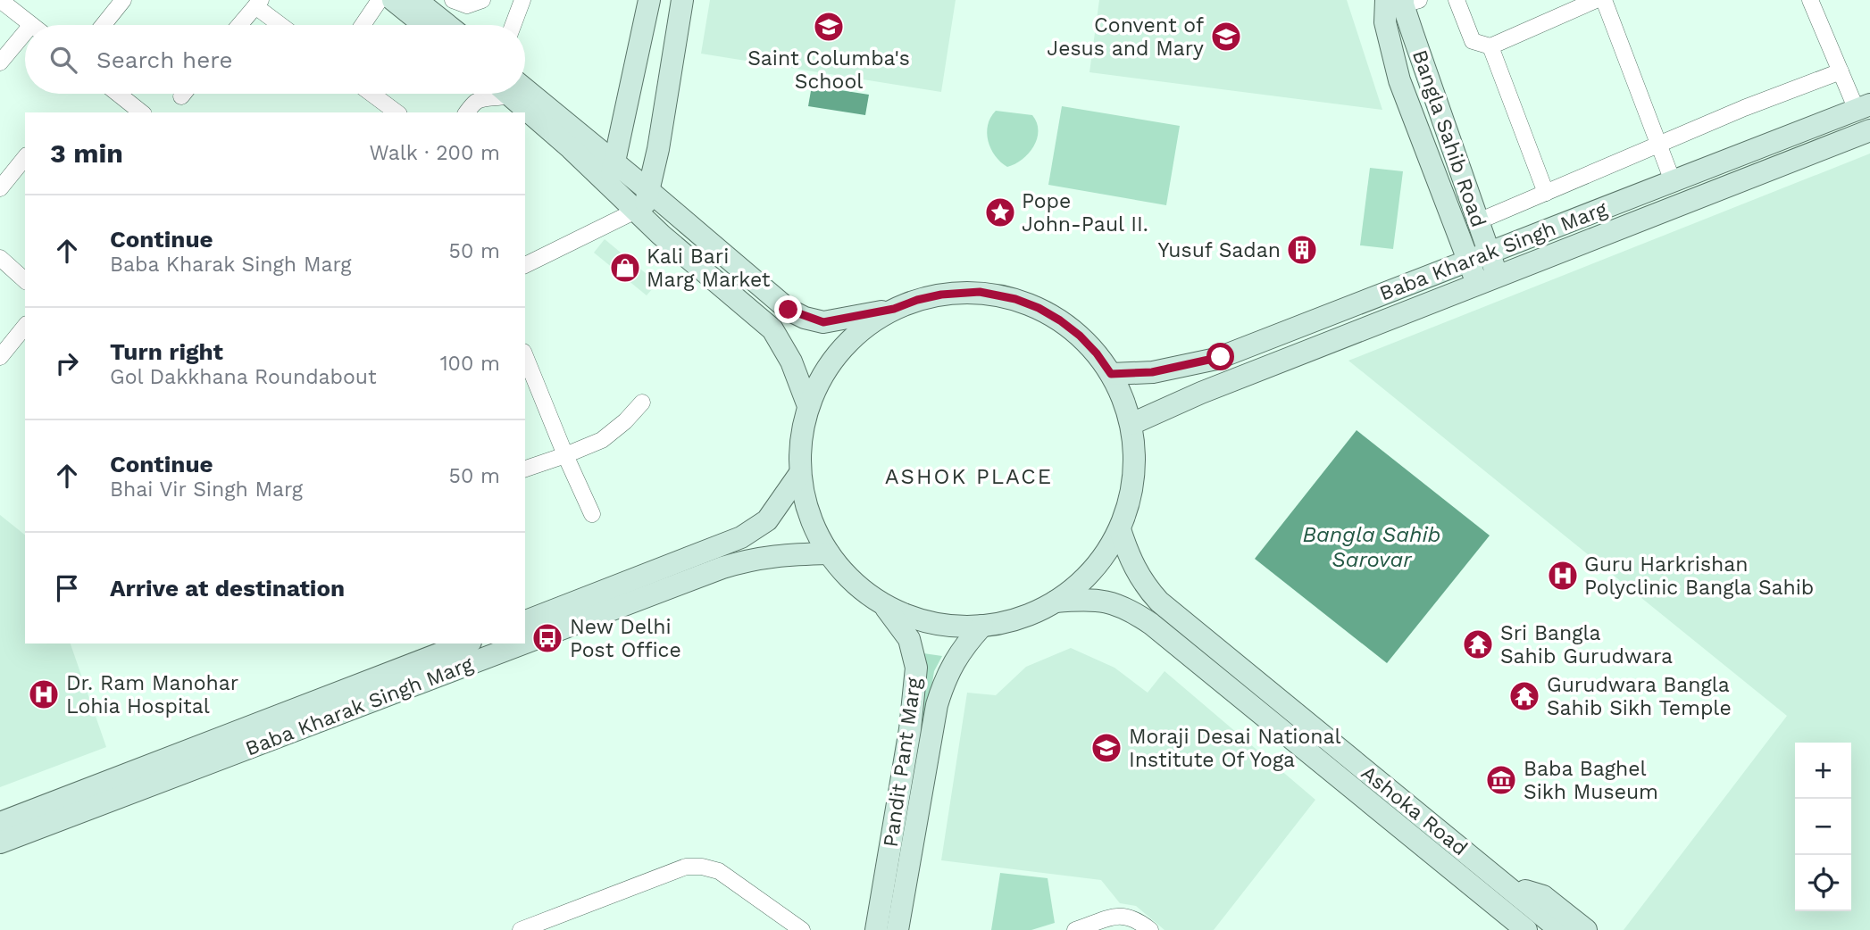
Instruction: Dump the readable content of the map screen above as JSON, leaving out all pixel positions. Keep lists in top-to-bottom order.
{
  "streets": {
    "main road": [
      "Bangla Sahib Road",
      "Baba Kharak Singh Marg",
      "Pandit Pant Marg",
      "Ashoka Road"
    ]
  },
  "crossings": [
    ["Bangla Sahib Road", "Baba Kharak Singh Marg"]
  ],
  "districts": ["ASHOK PLACE"],
  "water": ["Bangla Sahib Sarovar"],
  "places": {
    "school or university": ["Saint Columba's School", "Convent of Jesus and Mary", "Moraji Desai National Institute Of Yoga"],
    "place": ["Pope John-Paul II."],
    "building": ["Yusuf Sadan"],
    "shop": ["Kali Bari Marg Market"],
    "hospital": ["Guru Harkrishan Polyclinic Bangla Sahib", "Dr. Ram Manohar Lohia Hospital"],
    "bus stop": ["New Delhi Post Office"],
    "temple": ["Sri Bangla Sahib Gurudwara", "Gurudwara Bangla Sahib Sikh Temple"],
    "museum": ["Baba Baghel Sikh Museum"]
  },
  "page": {
    "search": "Search here",
    "heading": ["3 min", "Walk · 200 m"],
    "list": [
      ["Continue", "Baba Kharak Singh Marg", "50 m"],
      ["Turn right", "Gol Dakkhana Roundabout", "100 m"],
      ["Continue", "Bhai Vir Singh Marg", "50 m"],
      "Arrive at destination"
    ],
    "map_buttons": ["+", "−"]
  }
}
